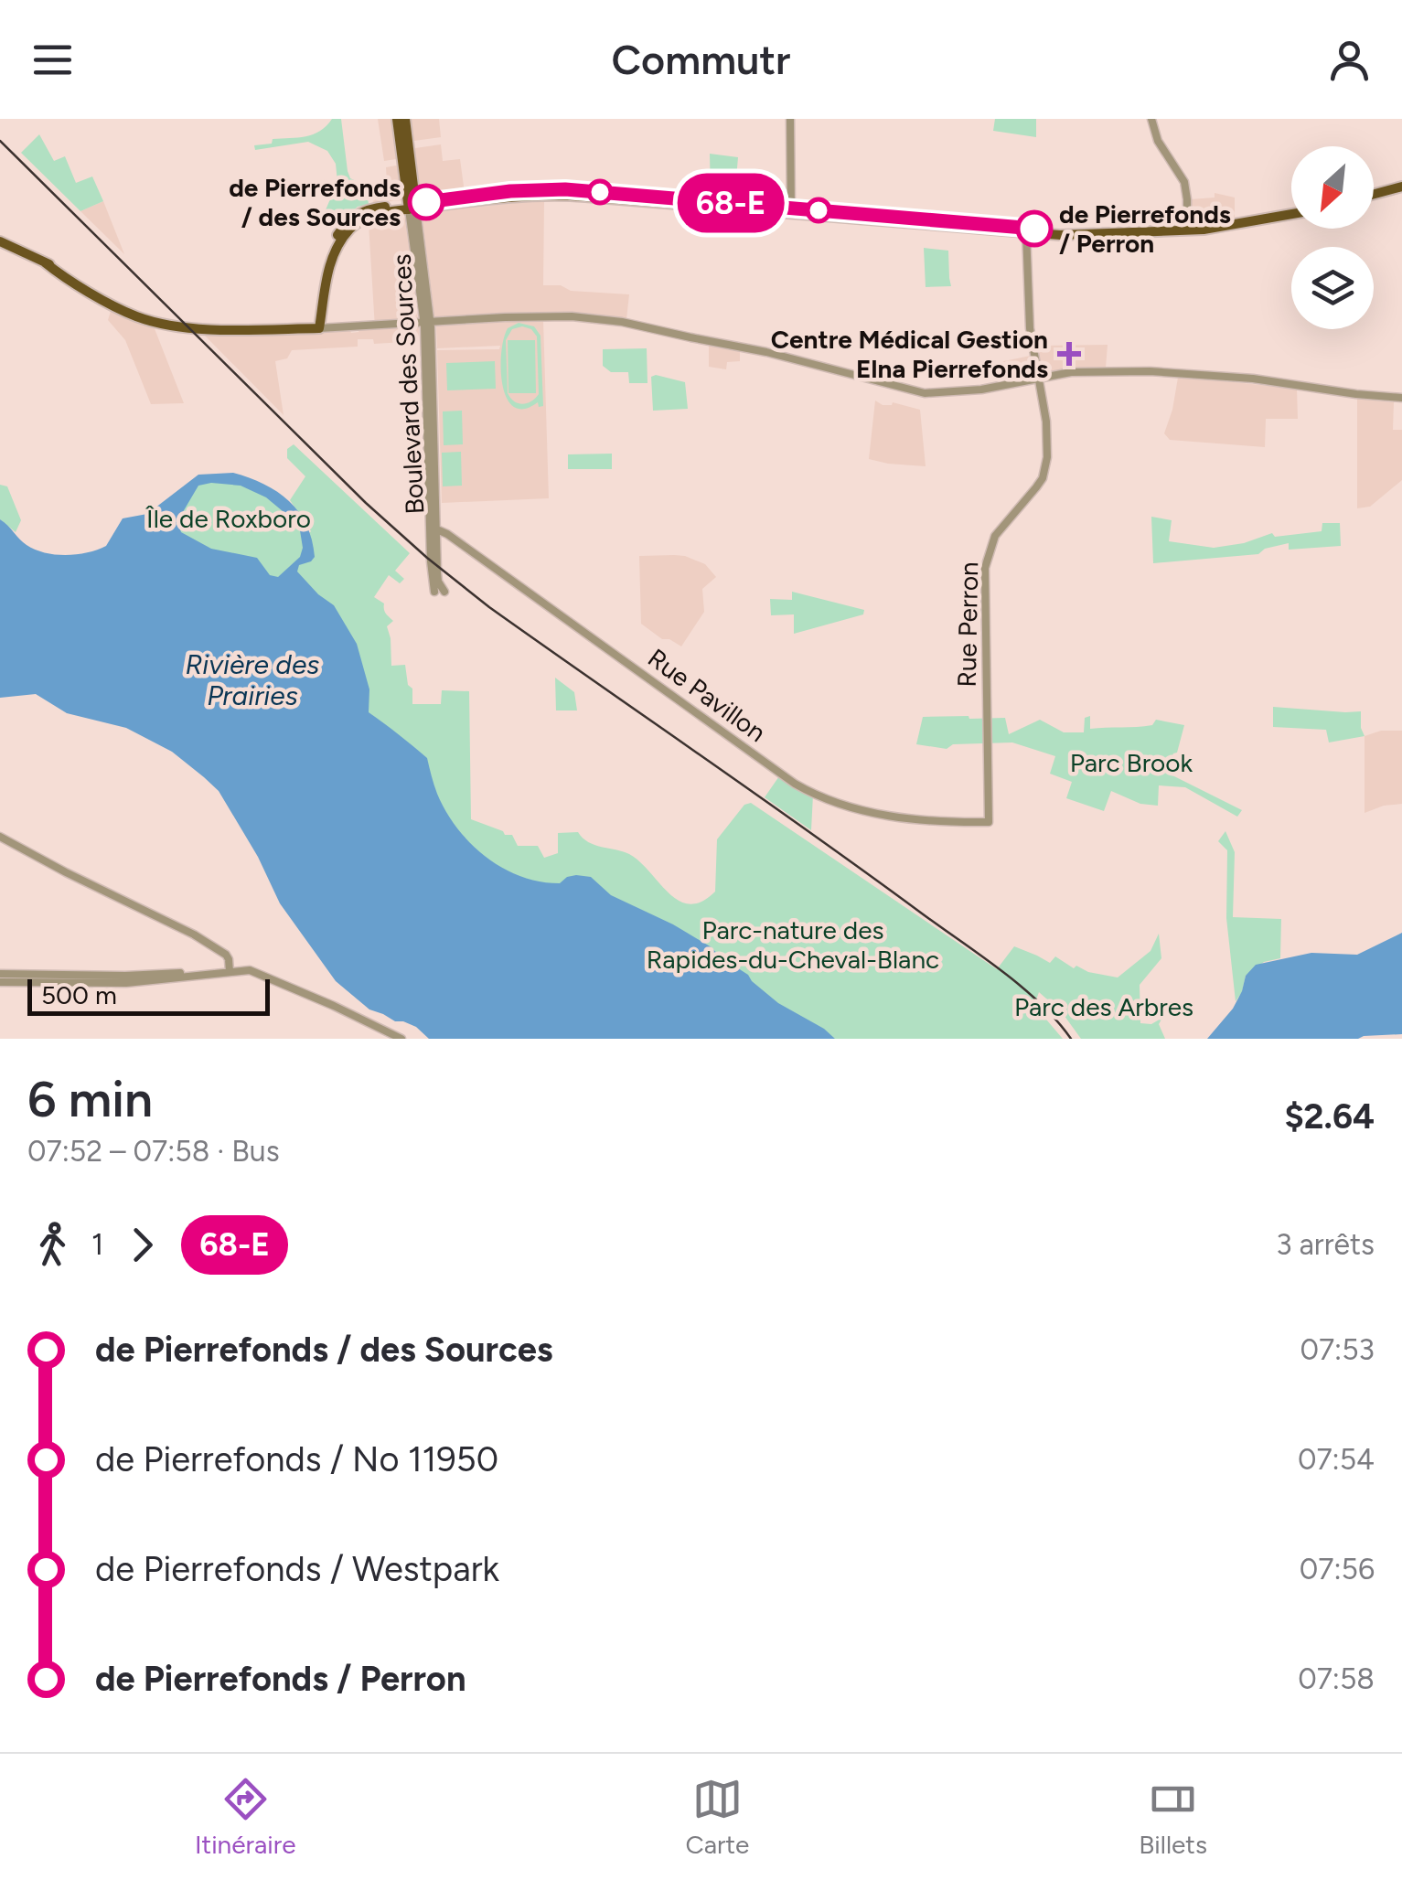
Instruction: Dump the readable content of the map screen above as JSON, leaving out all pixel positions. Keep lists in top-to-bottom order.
{
  "streets": {
    "main road": ["Boulevard des Sources"],
    "street": ["Rue Perron", "Rue Pavillon"]
  },
  "crossings": [
    ["Boulevard des Sources", "Rue Pavillon"],
    ["Rue Perron", "Rue Pavillon"]
  ],
  "water": ["Rivière des Prairies"],
  "parks": [
    "Île de Roxboro",
    "Parc Brook",
    "Parc-nature des Rapides-du-Cheval-Blanc",
    "Parc des Arbres"
  ],
  "places": {
    "other": ["de Pierrefonds / des Sources", "de Pierrefonds / Perron"],
    "health": ["Centre Médical Gestion Elna Pierrefonds"]
  },
  "lines": ["bus line 68-E"],
  "scale_bar": "500 m",
  "north": "bottom left",
  "page": {
    "header": "Commutr",
    "on_map": "68-E",
    "scale": "500 m",
    "heading": ["6 min", "07:52 – 07:58 · Bus", "$2.64"],
    "legs": ["1", "68-E", "3 arrêts"],
    "list": [
      {
        "name": "de Pierrefonds / des Sources",
        "value": "07:53"
      },
      {
        "name": "de Pierrefonds / No 11950",
        "value": "07:54"
      },
      {
        "name": "de Pierrefonds / Westpark",
        "value": "07:56"
      },
      {
        "name": "de Pierrefonds / Perron",
        "value": "07:58"
      }
    ],
    "tabs": ["Itinéraire", "Carte", "Billets"]
  }
}
